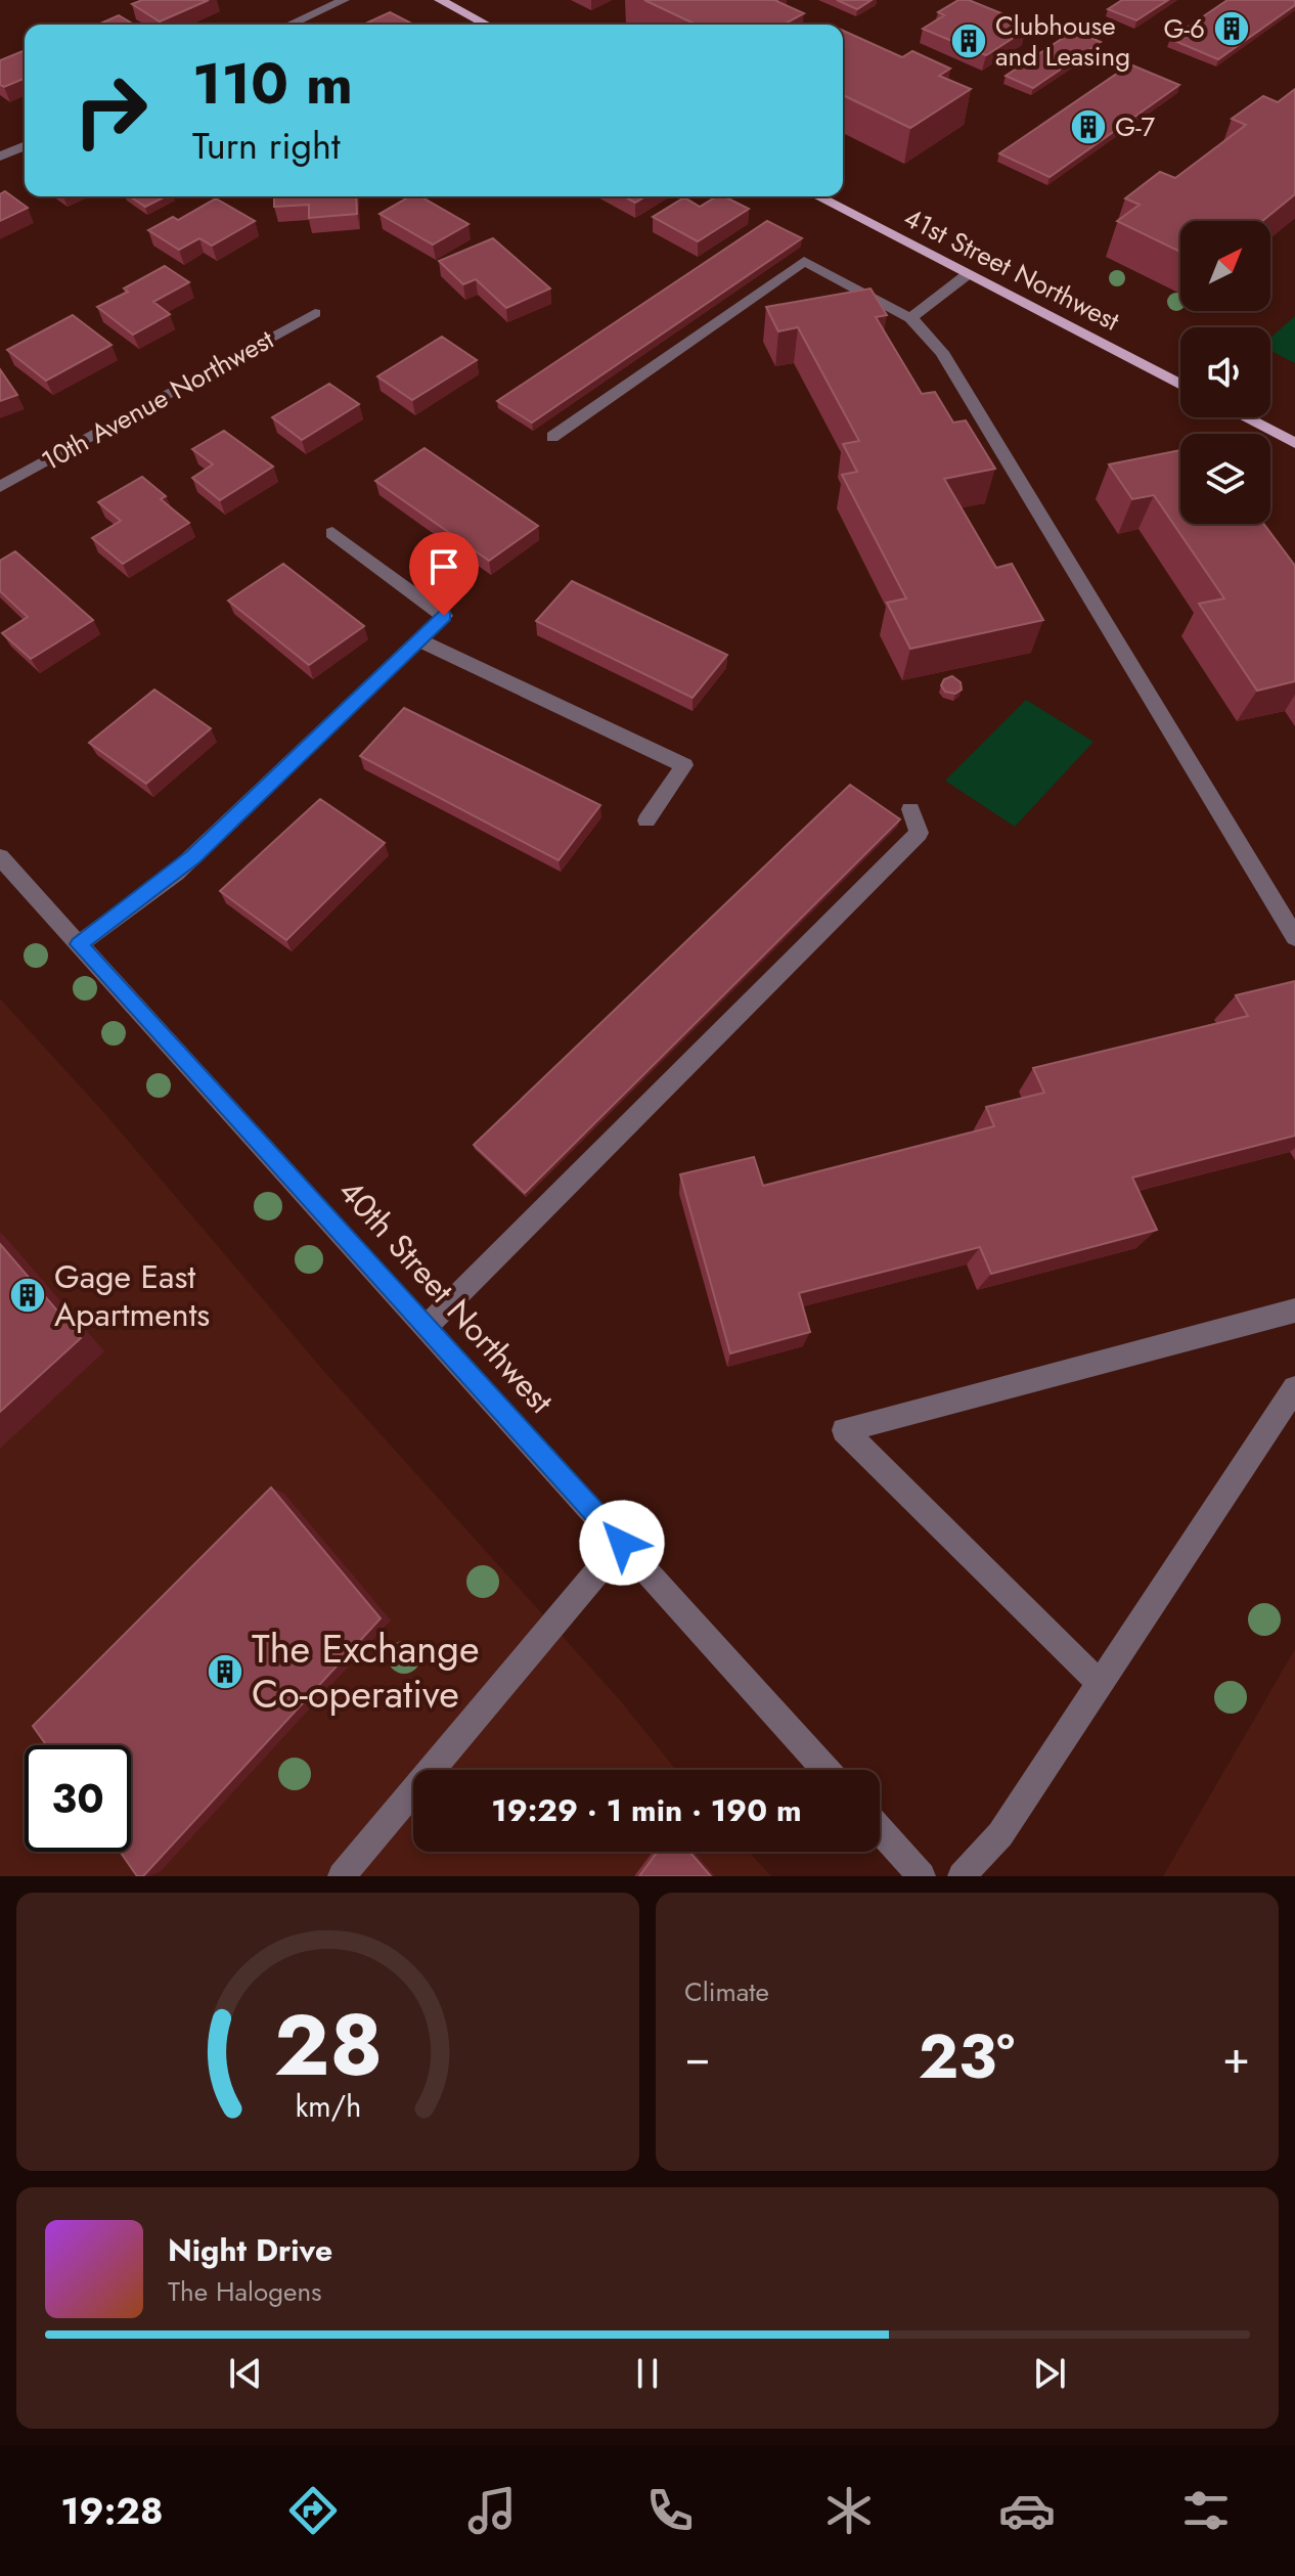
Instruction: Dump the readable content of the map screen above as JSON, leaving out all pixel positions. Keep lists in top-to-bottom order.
{
  "streets": {
    "main road": ["41st Street Northwest"],
    "street": ["10th Avenue Northwest", "40th Street Northwest"]
  },
  "places": {
    "building": [
      "G-6",
      "Clubhouse and Leasing",
      "G-7",
      "Gage East Apartments",
      "The Exchange Co-operative"
    ]
  },
  "north": "top right",
  "page": {
    "turn": ["110 m", "Turn right"],
    "limit": "30",
    "trip": "19:29 · 1 min · 190 m",
    "tile": "Climate",
    "heat": ["−", "23°", "+"],
    "song": ["Night Drive", "The Halogens"],
    "tabs": "19:28",
    "gauge": ["28", "km/h"]
  }
}
